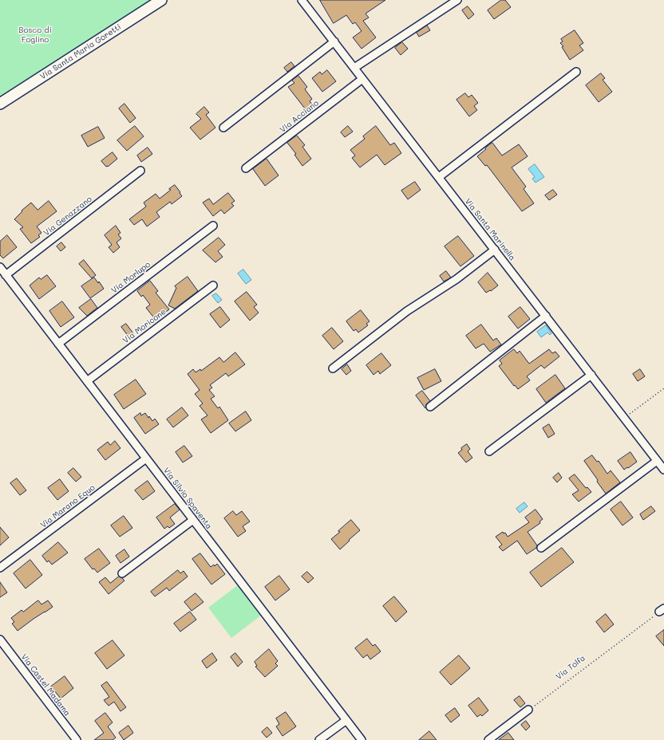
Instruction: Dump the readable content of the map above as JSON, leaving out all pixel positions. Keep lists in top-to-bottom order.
{
  "streets": {
    "main road": ["Via Santa Maria Goretti"],
    "street": [
      "Via Acciano",
      "Via Genazzano",
      "Via Santa Marinella",
      "Via Morlupo",
      "Via Moricone",
      "Via Silvio Spaventa",
      "Via Marano Equo",
      "Via Castel Madama"
    ],
    "path": ["Via Tolfa"]
  },
  "crossings": [
    ["Via Acciano", "Via Santa Marinella"],
    ["Via Genazzano", "Via Silvio Spaventa"],
    ["Via Morlupo", "Via Silvio Spaventa"],
    ["Via Moricone", "Via Silvio Spaventa"],
    ["Via Silvio Spaventa", "Via Marano Equo"]
  ],
  "parks": ["Bosco di Foglino"]
}
